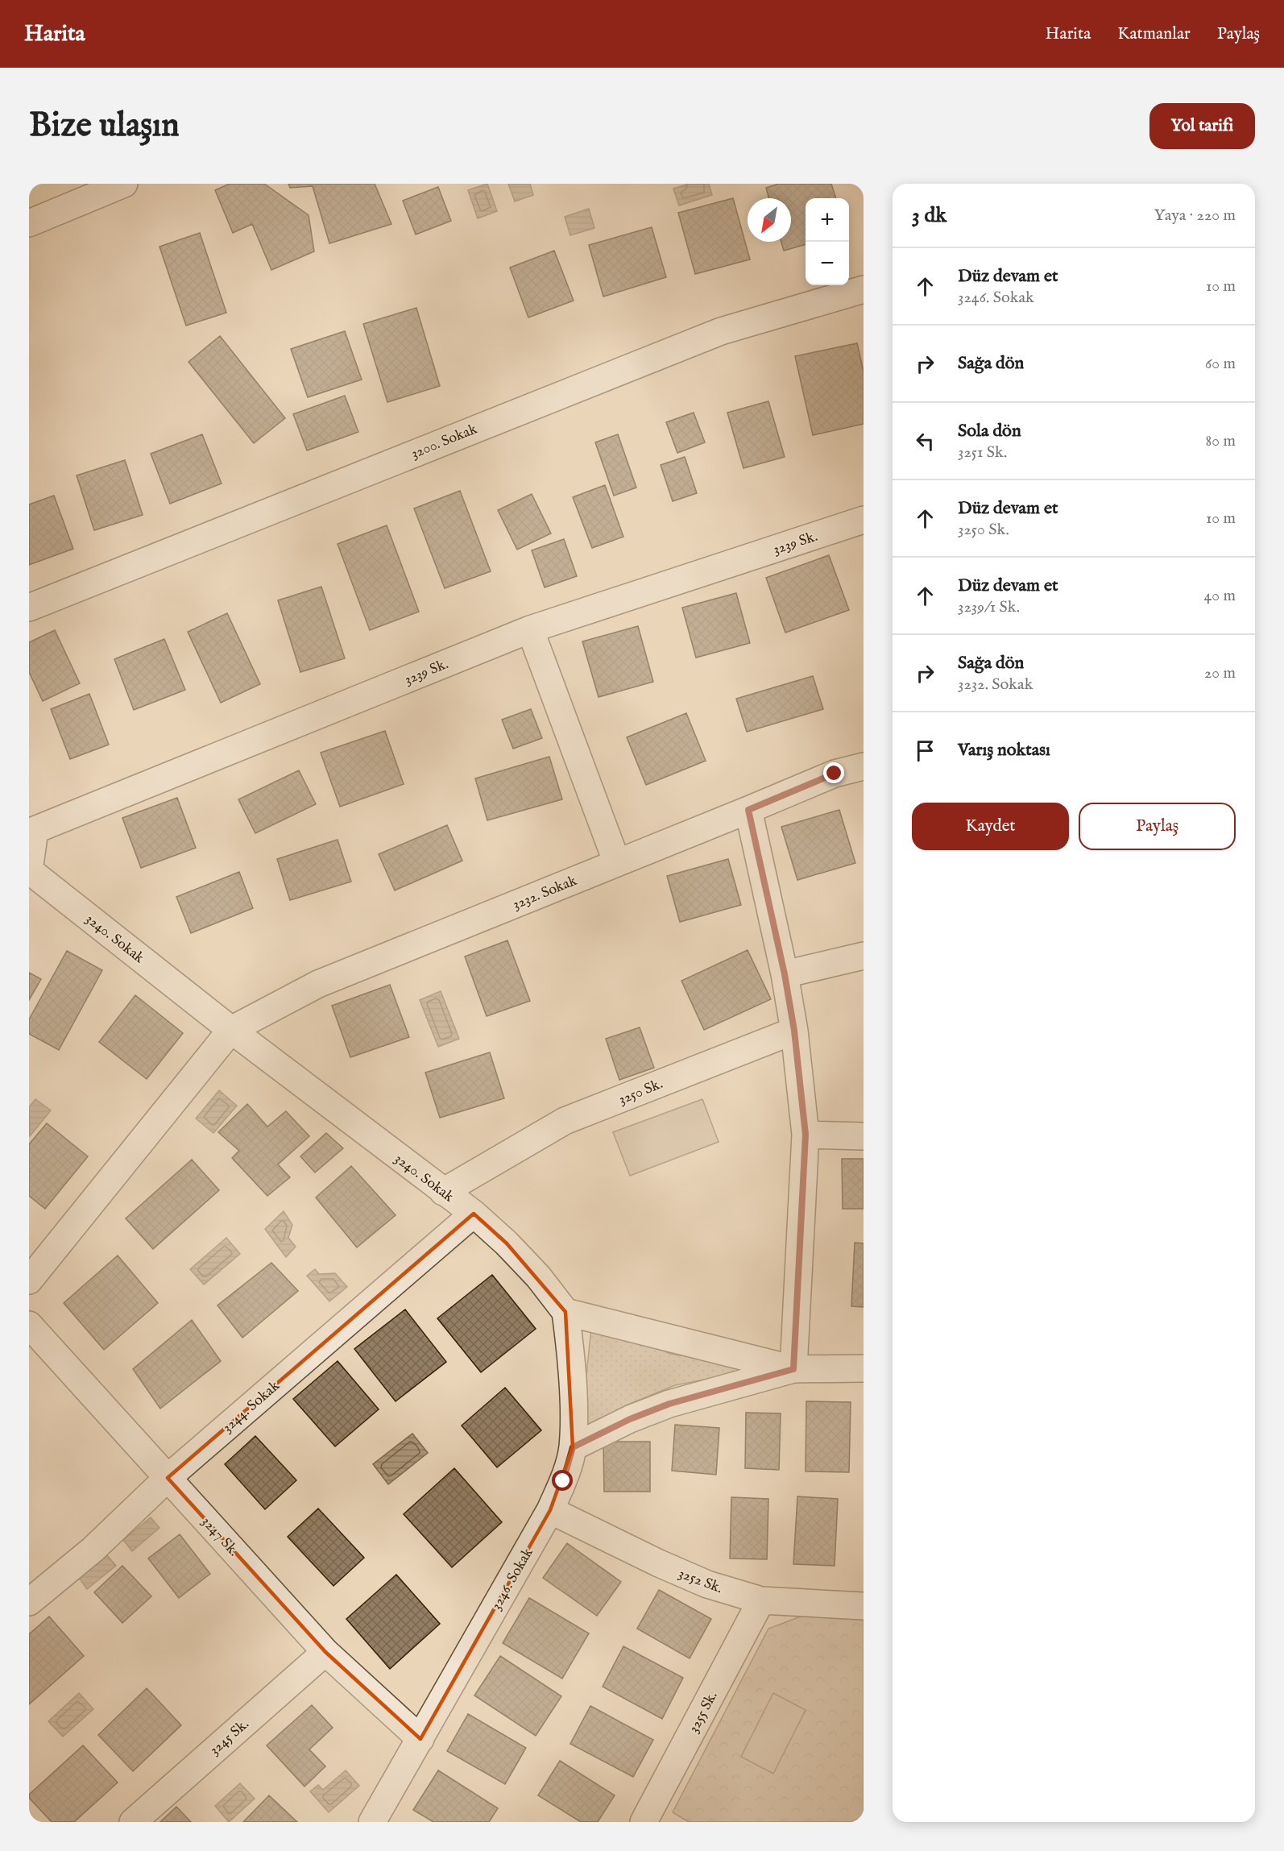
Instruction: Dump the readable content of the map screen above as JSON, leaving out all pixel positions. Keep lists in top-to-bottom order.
{
  "streets": {
    "street": [
      "3200. Sokak",
      "3239 Sk.",
      "3232. Sokak",
      "3240. Sokak",
      "3250 Sk.",
      "3244. Sokak",
      "3247 Sk.",
      "3246. Sokak",
      "3252 Sk.",
      "3255 Sk.",
      "3245 Sk."
    ]
  },
  "crossings": [
    ["3239 Sk.", "3240. Sokak"],
    ["3232. Sokak", "3240. Sokak"],
    ["3240. Sokak", "3250 Sk."],
    ["3240. Sokak", "3244. Sokak"],
    ["3240. Sokak", "3246. Sokak"],
    ["3244. Sokak", "3247 Sk."],
    ["3247 Sk.", "3246. Sokak"],
    ["3247 Sk.", "3245 Sk."],
    ["3246. Sokak", "3252 Sk."],
    ["3252 Sk.", "3255 Sk."]
  ],
  "north": "bottom left",
  "page": {
    "header": "Harita",
    "nav": ["Harita", "Katmanlar", "Paylaş"],
    "buttons": [
      "Yol tarifi",
      ["Kaydet", "Paylaş"]
    ],
    "title": "Bize ulaşın",
    "heading": ["3 dk", "Yaya · 220 m"],
    "map_buttons": ["+", "−"],
    "list": [
      ["Düz devam et", "3246. Sokak", "10 m"],
      ["Sağa dön", "60 m"],
      ["Sola dön", "3251 Sk.", "80 m"],
      ["Düz devam et", "3250 Sk.", "10 m"],
      ["Düz devam et", "3239/1 Sk.", "40 m"],
      ["Sağa dön", "3232. Sokak", "20 m"],
      "Varış noktası"
    ]
  }
}
